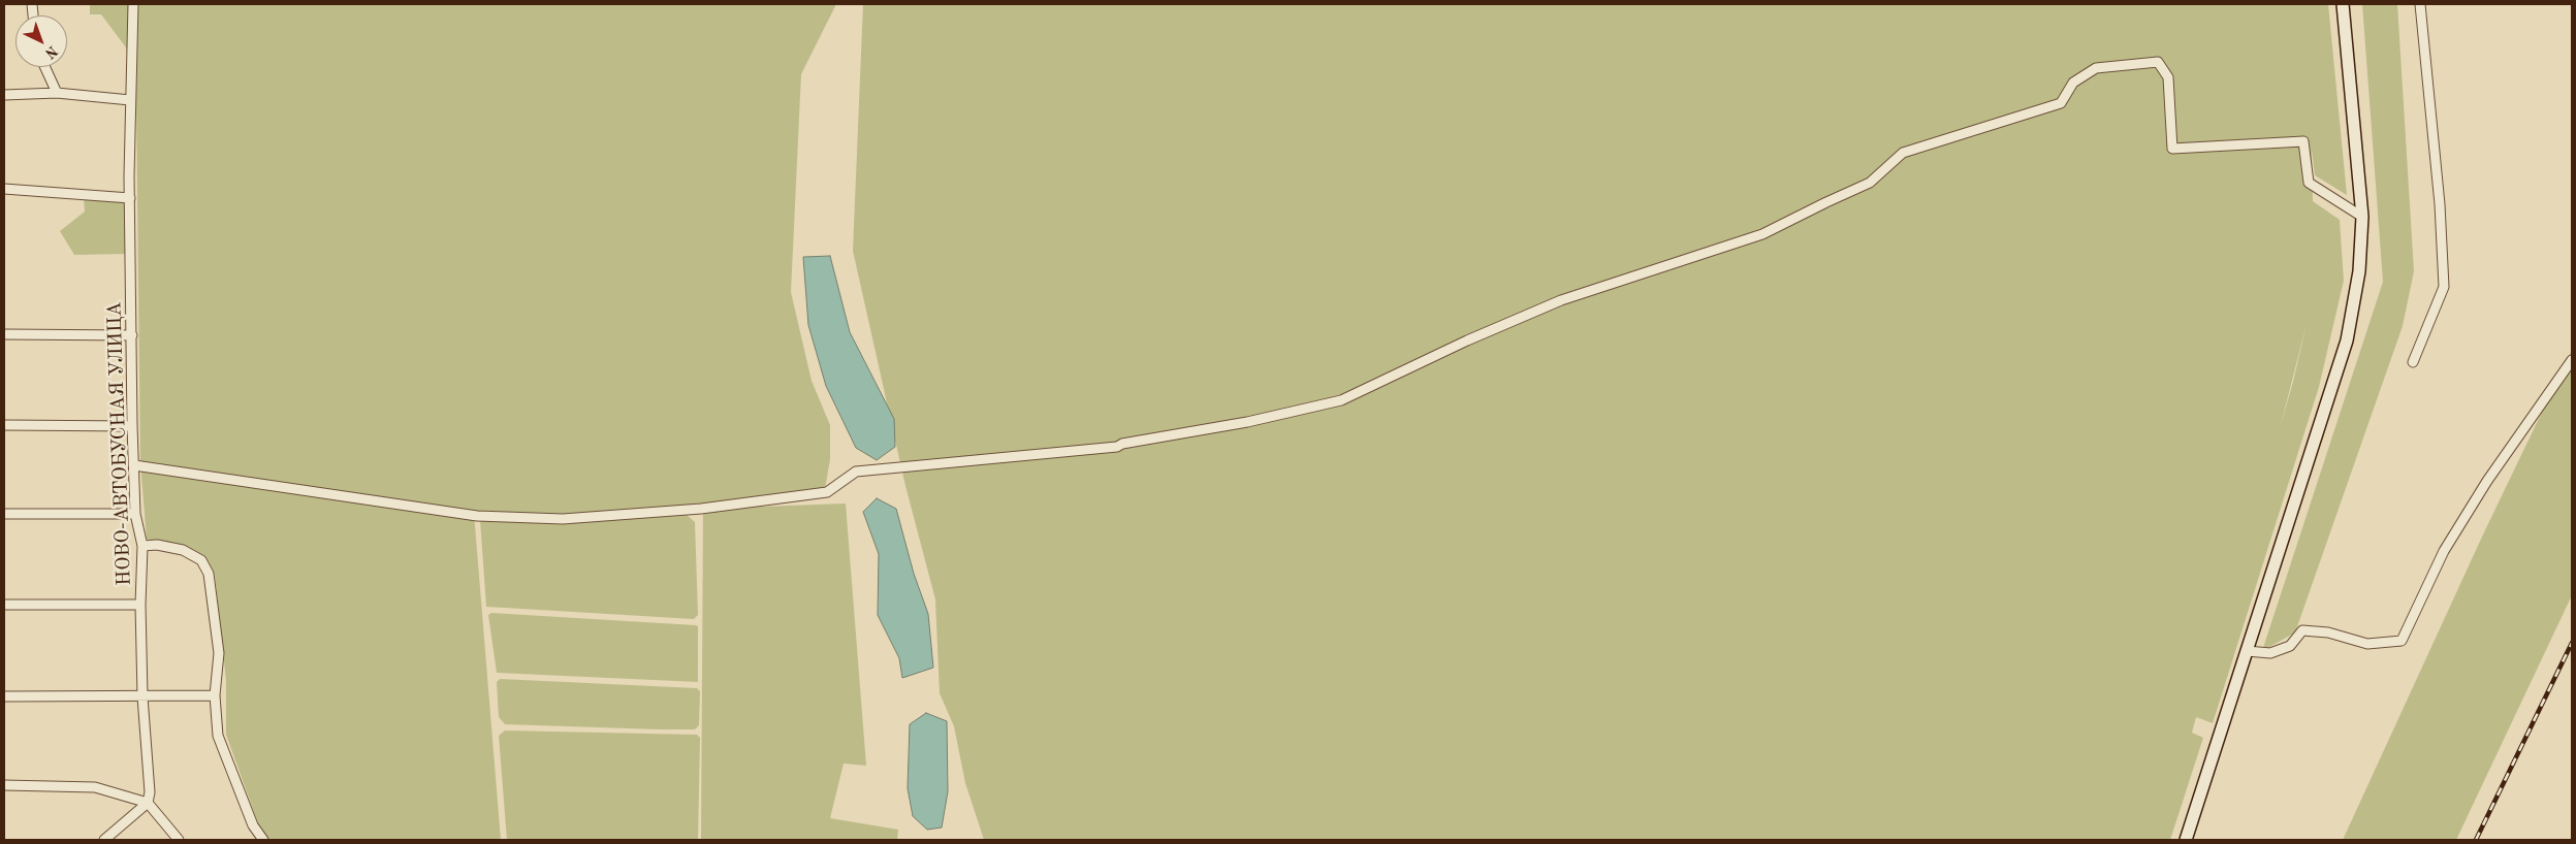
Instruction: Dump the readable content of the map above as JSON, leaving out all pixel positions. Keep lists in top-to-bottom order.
{
  "streets": {
    "street": ["НОВО-АВТОБУСНАЯ УЛИЦА"]
  },
  "north": "bottom right"
}
